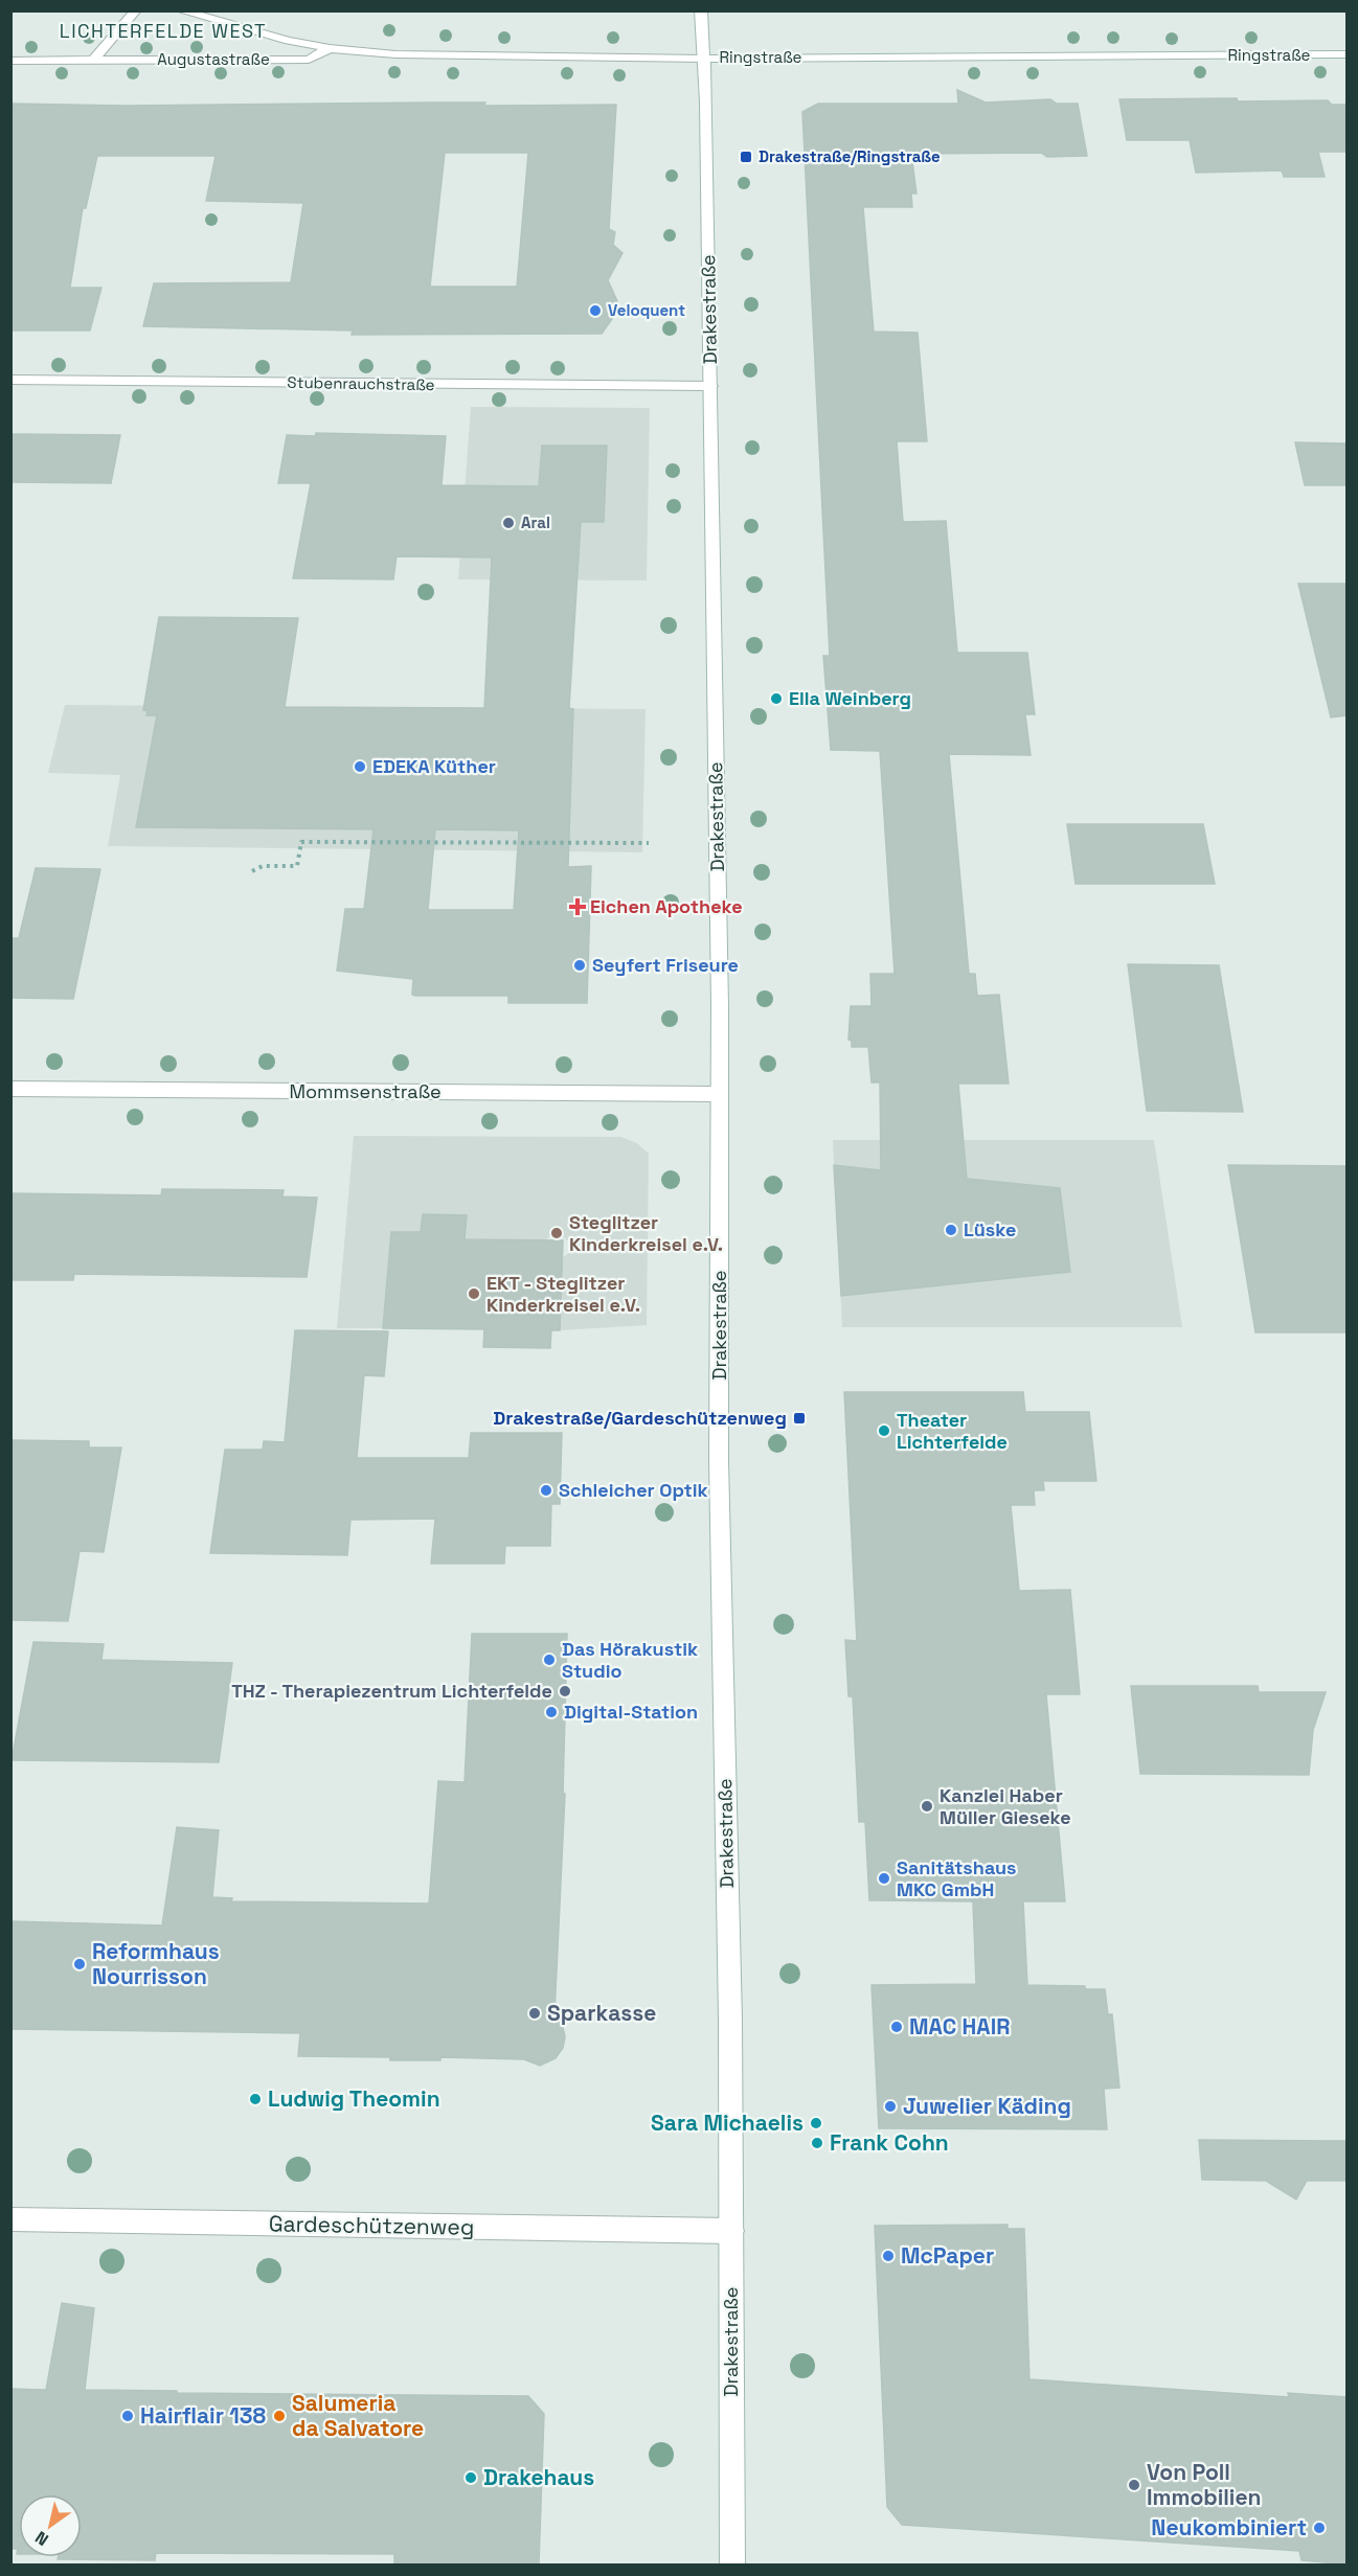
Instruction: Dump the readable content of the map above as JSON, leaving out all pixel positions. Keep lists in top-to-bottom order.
{
  "streets": {
    "street": [
      "Ringstraße",
      "Augustastraße",
      "Drakestraße",
      "Stubenrauchstraße",
      "Mommsenstraße",
      "Gardeschützenweg"
    ]
  },
  "crossings": [
    ["Ringstraße", "Augustastraße"],
    ["Ringstraße", "Drakestraße"],
    ["Drakestraße", "Stubenrauchstraße"],
    ["Drakestraße", "Mommsenstraße"],
    ["Drakestraße", "Gardeschützenweg"]
  ],
  "districts": ["LICHTERFELDE WEST"],
  "places": {
    "transit": ["Drakestraße/Ringstraße", "Drakestraße/Gardeschützenweg"],
    "other": [
      "Veloquent",
      "Aral",
      "Ella Weinberg",
      "EDEKA Küther",
      "Seyfert Friseure",
      "Lüske",
      "Steglitzer Kinderkreisel e.V.",
      "EKT - Steglitzer Kinderkreisel e.V.",
      "Theater Lichterfelde",
      "Schleicher Optik",
      "Das Hörakustik Studio",
      "THZ - Therapiezentrum Lichterfelde",
      "Digital-Station",
      "Kanzlei Haber Müller Gieseke",
      "Sanitätshaus MKC GmbH",
      "Reformhaus Nourrisson",
      "Sparkasse",
      "MAC HAIR",
      "Ludwig Theomin",
      "Juwelier Käding",
      "Sara Michaelis",
      "Frank Cohn",
      "McPaper",
      "Hairflair 138",
      "Salumeria da Salvatore",
      "Drakehaus",
      "Von Poll Immobilien",
      "Neukombiniert"
    ],
    "health": ["Eichen Apotheke"]
  },
  "north": "bottom left"
}
